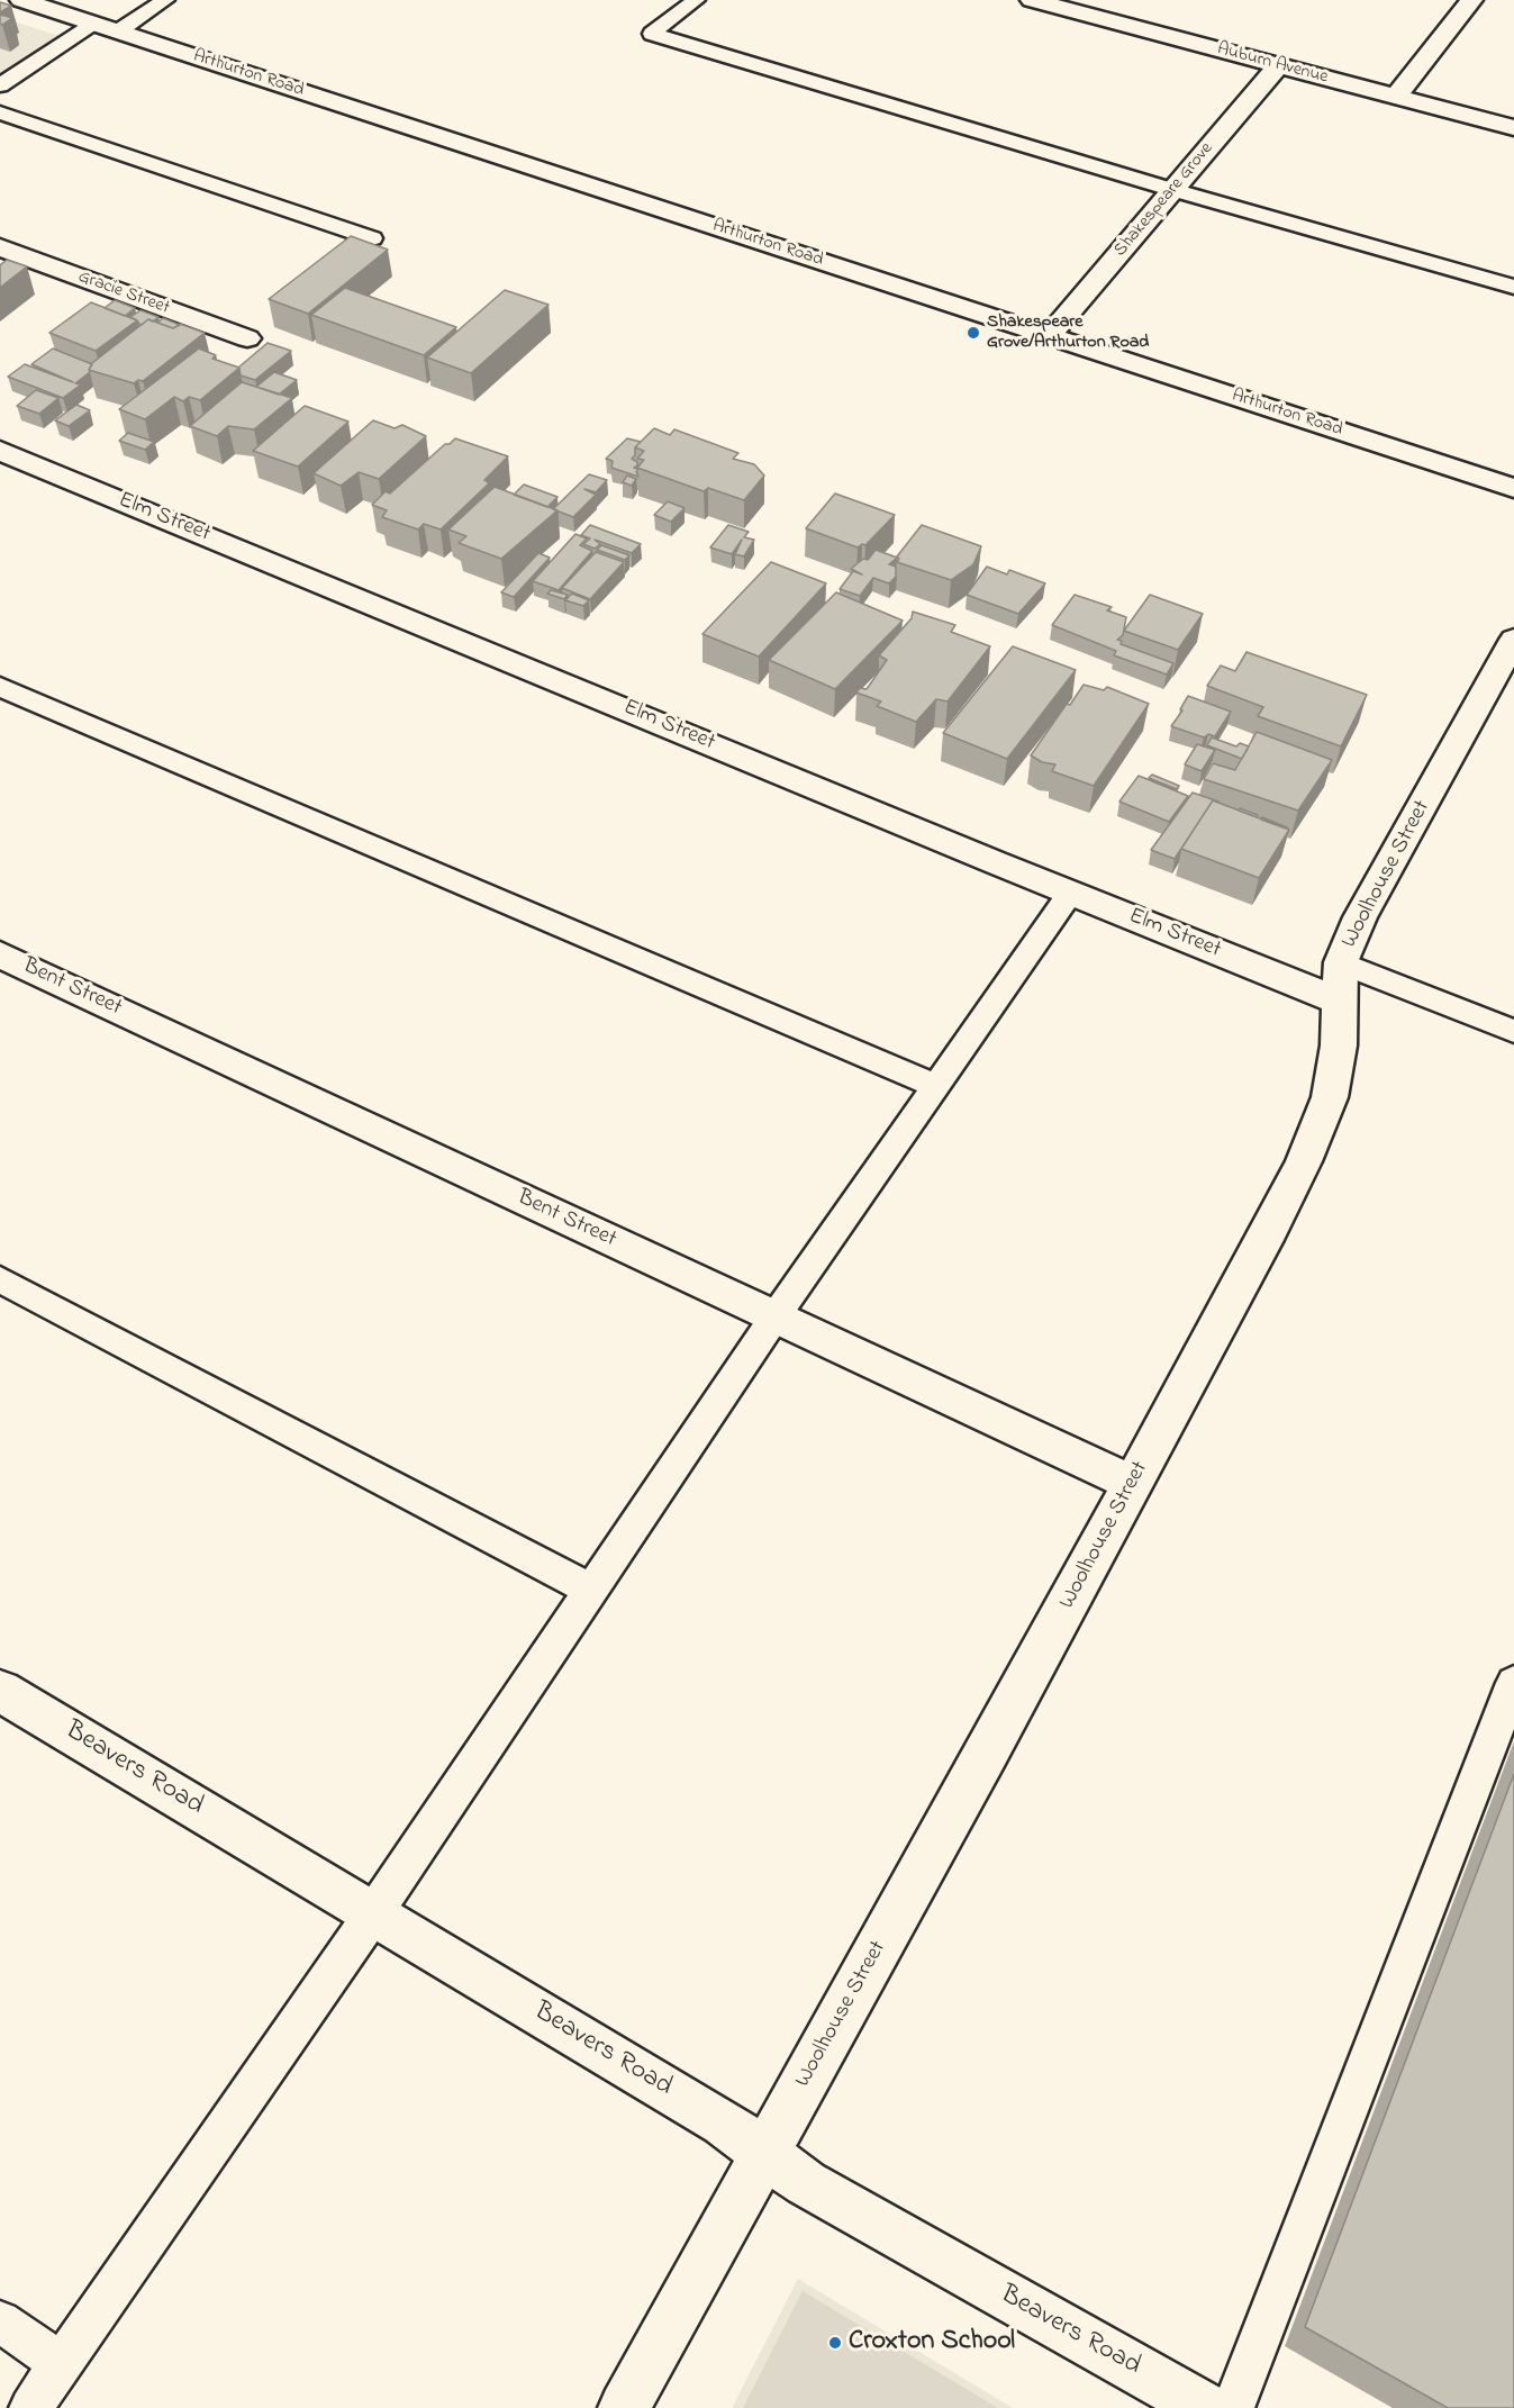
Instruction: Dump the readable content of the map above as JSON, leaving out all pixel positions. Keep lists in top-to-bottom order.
{
  "streets": {
    "street": [
      "Auburn Avenue",
      "Arthurton Road",
      "Shakespeare Grove",
      "Gracie Street",
      "Elm Street",
      "Woolhouse Street",
      "Bent Street",
      "Beavers Road"
    ]
  },
  "crossings": [
    ["Auburn Avenue", "Shakespeare Grove"],
    ["Arthurton Road", "Shakespeare Grove"],
    ["Elm Street", "Woolhouse Street"],
    ["Woolhouse Street", "Bent Street"],
    ["Woolhouse Street", "Beavers Road"]
  ],
  "places": ["Shakespeare Grove/Arthurton Road", "Croxton School"]
}
